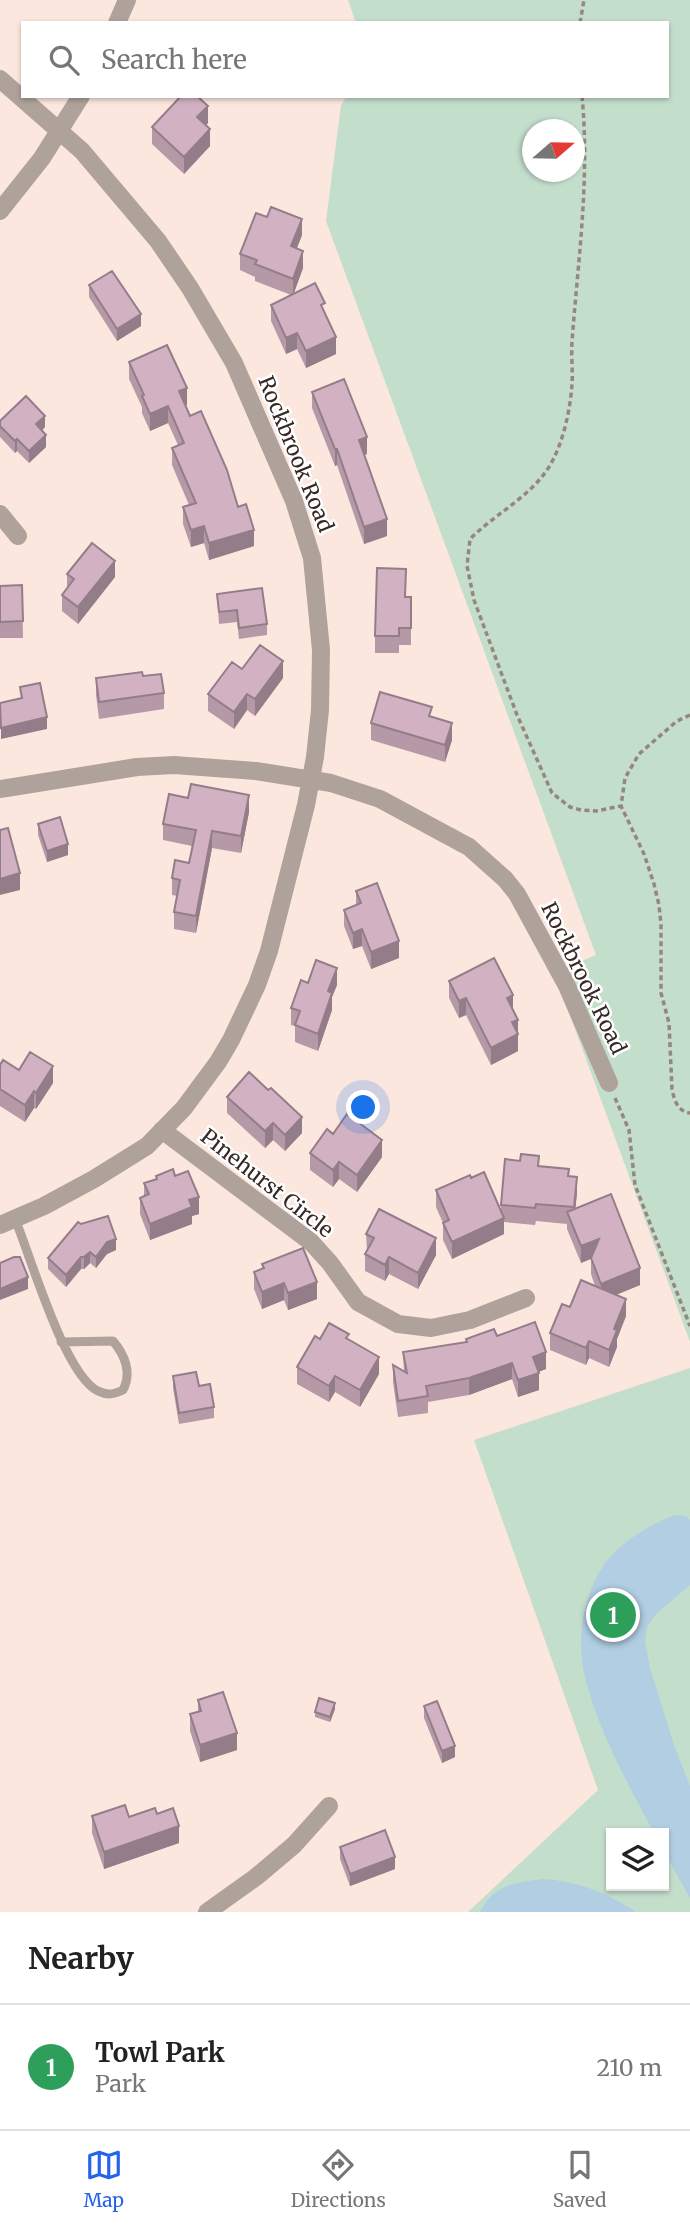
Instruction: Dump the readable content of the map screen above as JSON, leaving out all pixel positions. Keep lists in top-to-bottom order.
{
  "streets": {
    "street": ["Rockbrook Road", "Pinehurst Circle"]
  },
  "north": "right",
  "page": {
    "search": "Search here",
    "pins": "1",
    "heading": "Nearby",
    "list": [
      {
        "mark": "1",
        "name": "Towl Park",
        "note": "Park",
        "value": "210 m"
      }
    ],
    "nav": ["Map", "Directions", "Saved"]
  }
}
